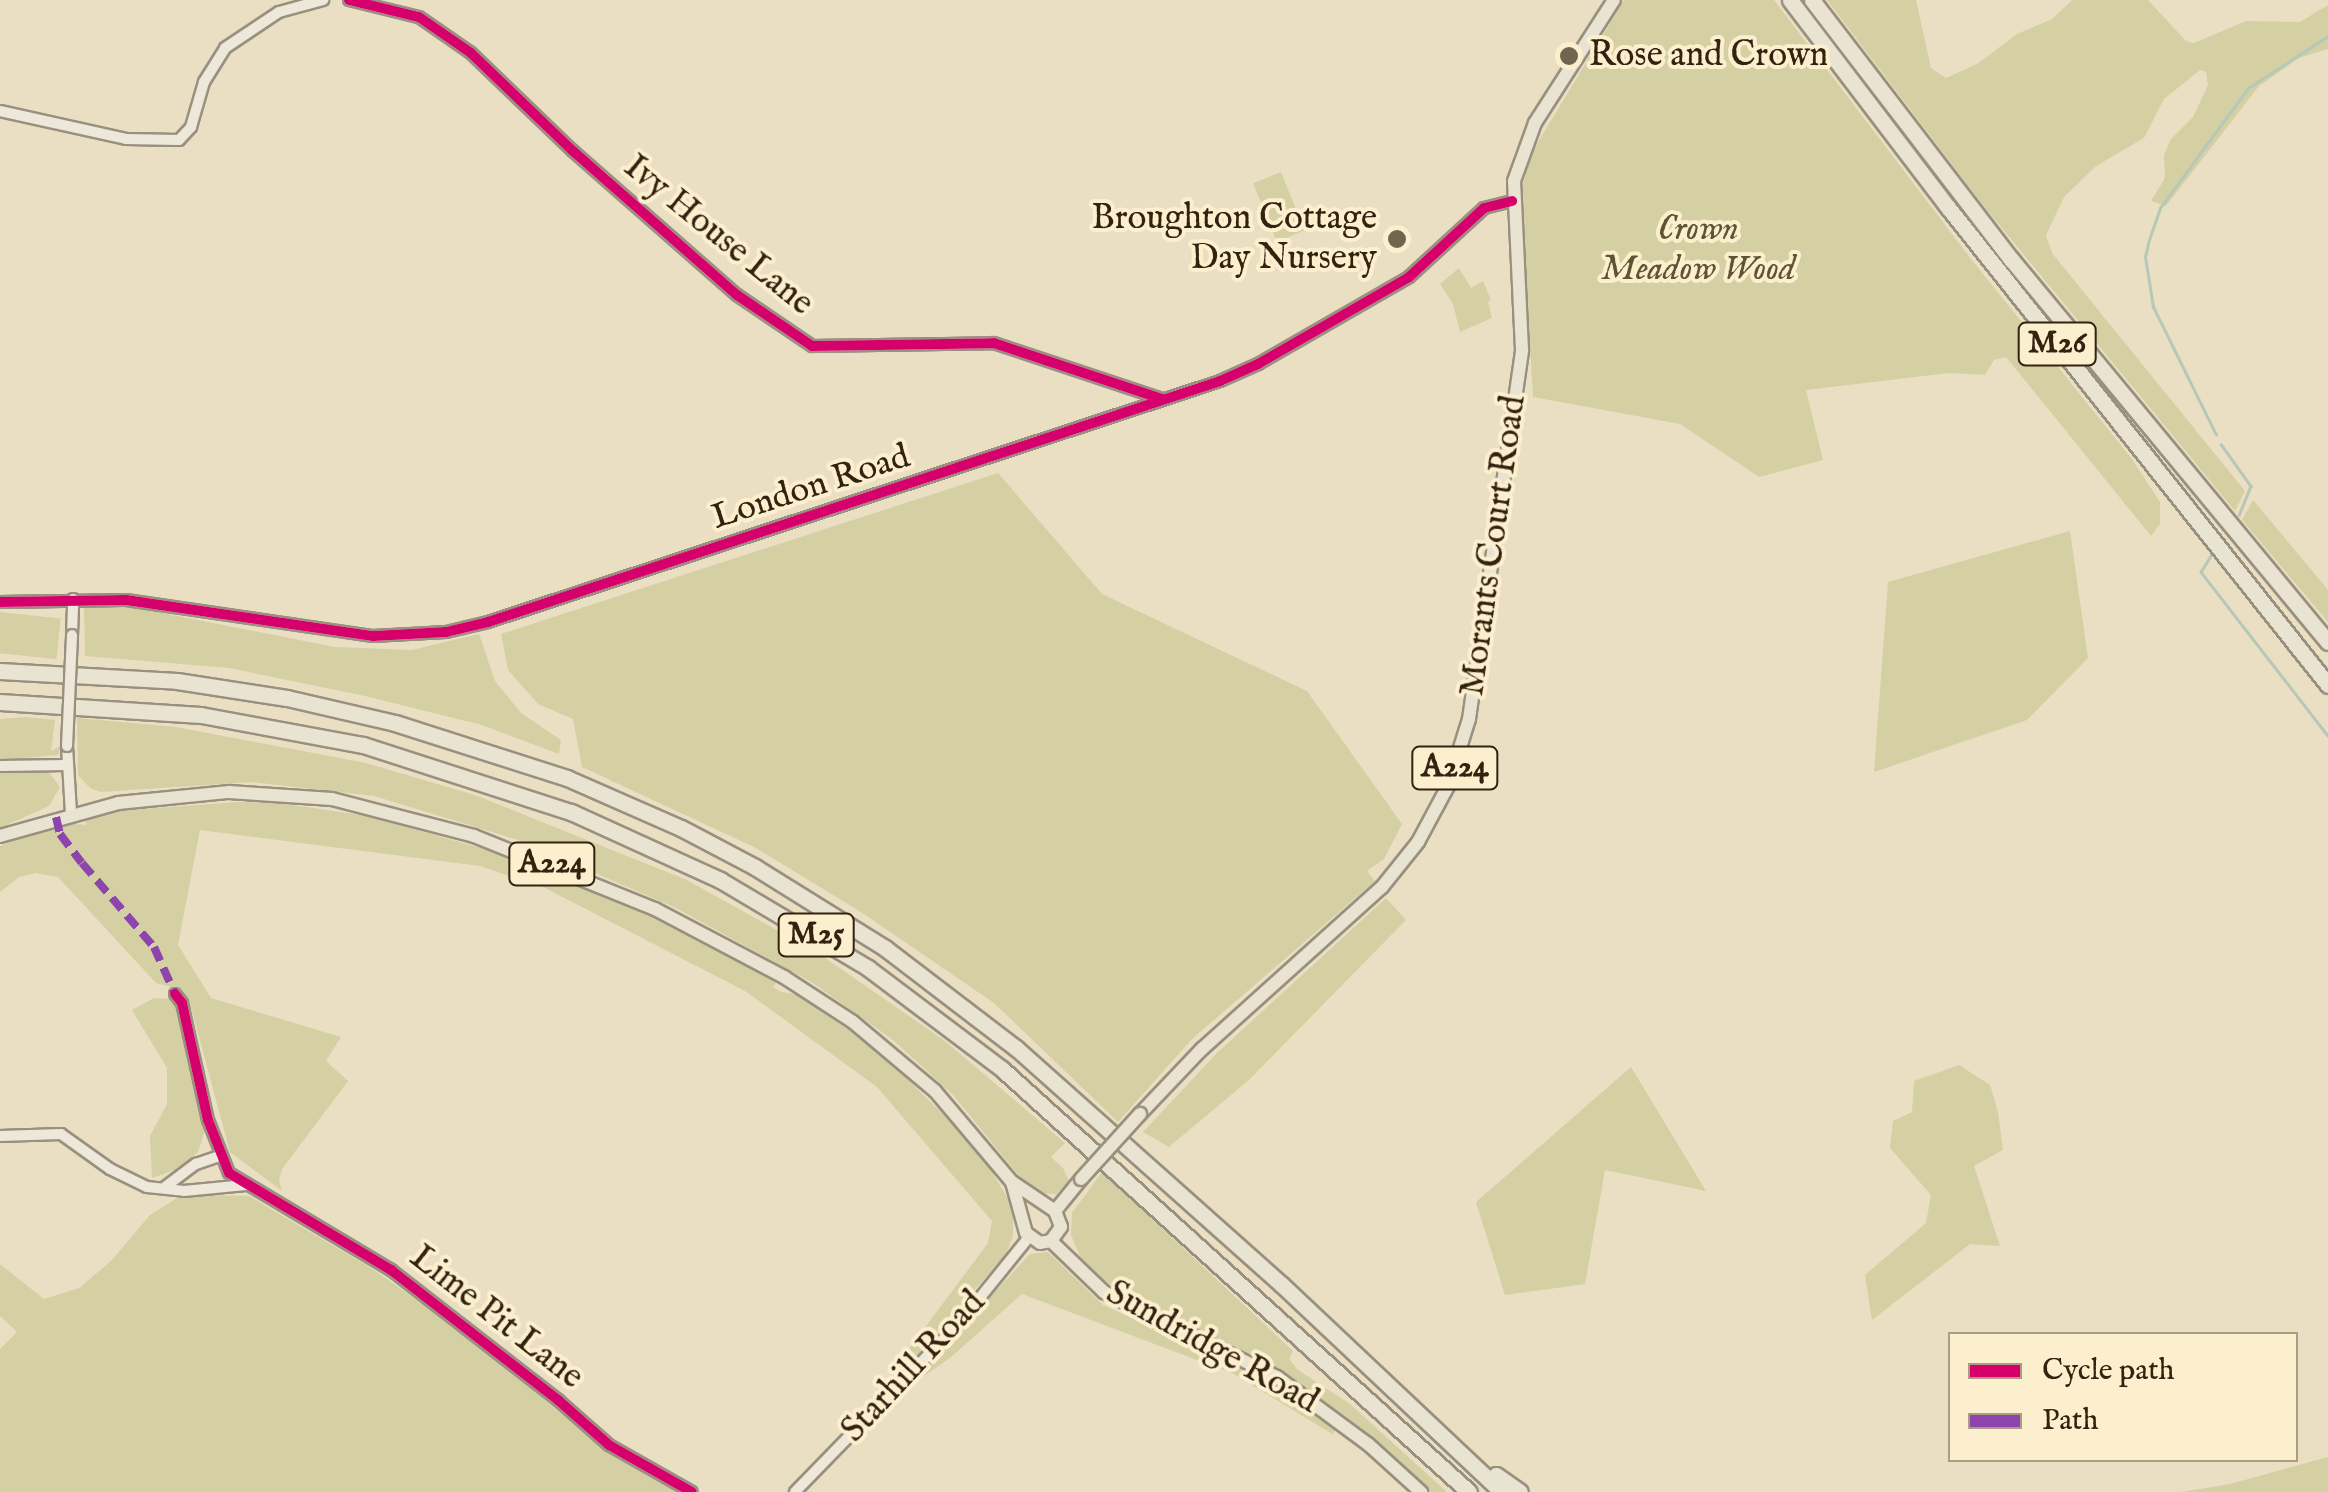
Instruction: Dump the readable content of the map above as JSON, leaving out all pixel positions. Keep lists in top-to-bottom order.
{
  "streets": {
    "highway": ["M26", "M25"],
    "main road": ["Morants Court Road", "A224", "Sundridge Road"],
    "street": [
      "Ivy House Lane",
      "London Road",
      "Lime Pit Lane",
      "Starhill Road"
    ]
  },
  "crossings": [
    ["Ivy House Lane", "London Road"],
    ["London Road", "Morants Court Road"],
    ["London Road", "A224"],
    ["Morants Court Road", "A224"],
    ["Morants Court Road", "Sundridge Road"],
    ["Morants Court Road", "Starhill Road"],
    ["A224", "Sundridge Road"],
    ["A224", "Starhill Road"],
    ["Sundridge Road", "Starhill Road"]
  ],
  "parks": ["Crown Meadow Wood"],
  "places": ["Rose and Crown", "Broughton Cottage Day Nursery"],
  "legend": ["Cycle path", "Path"]
}
